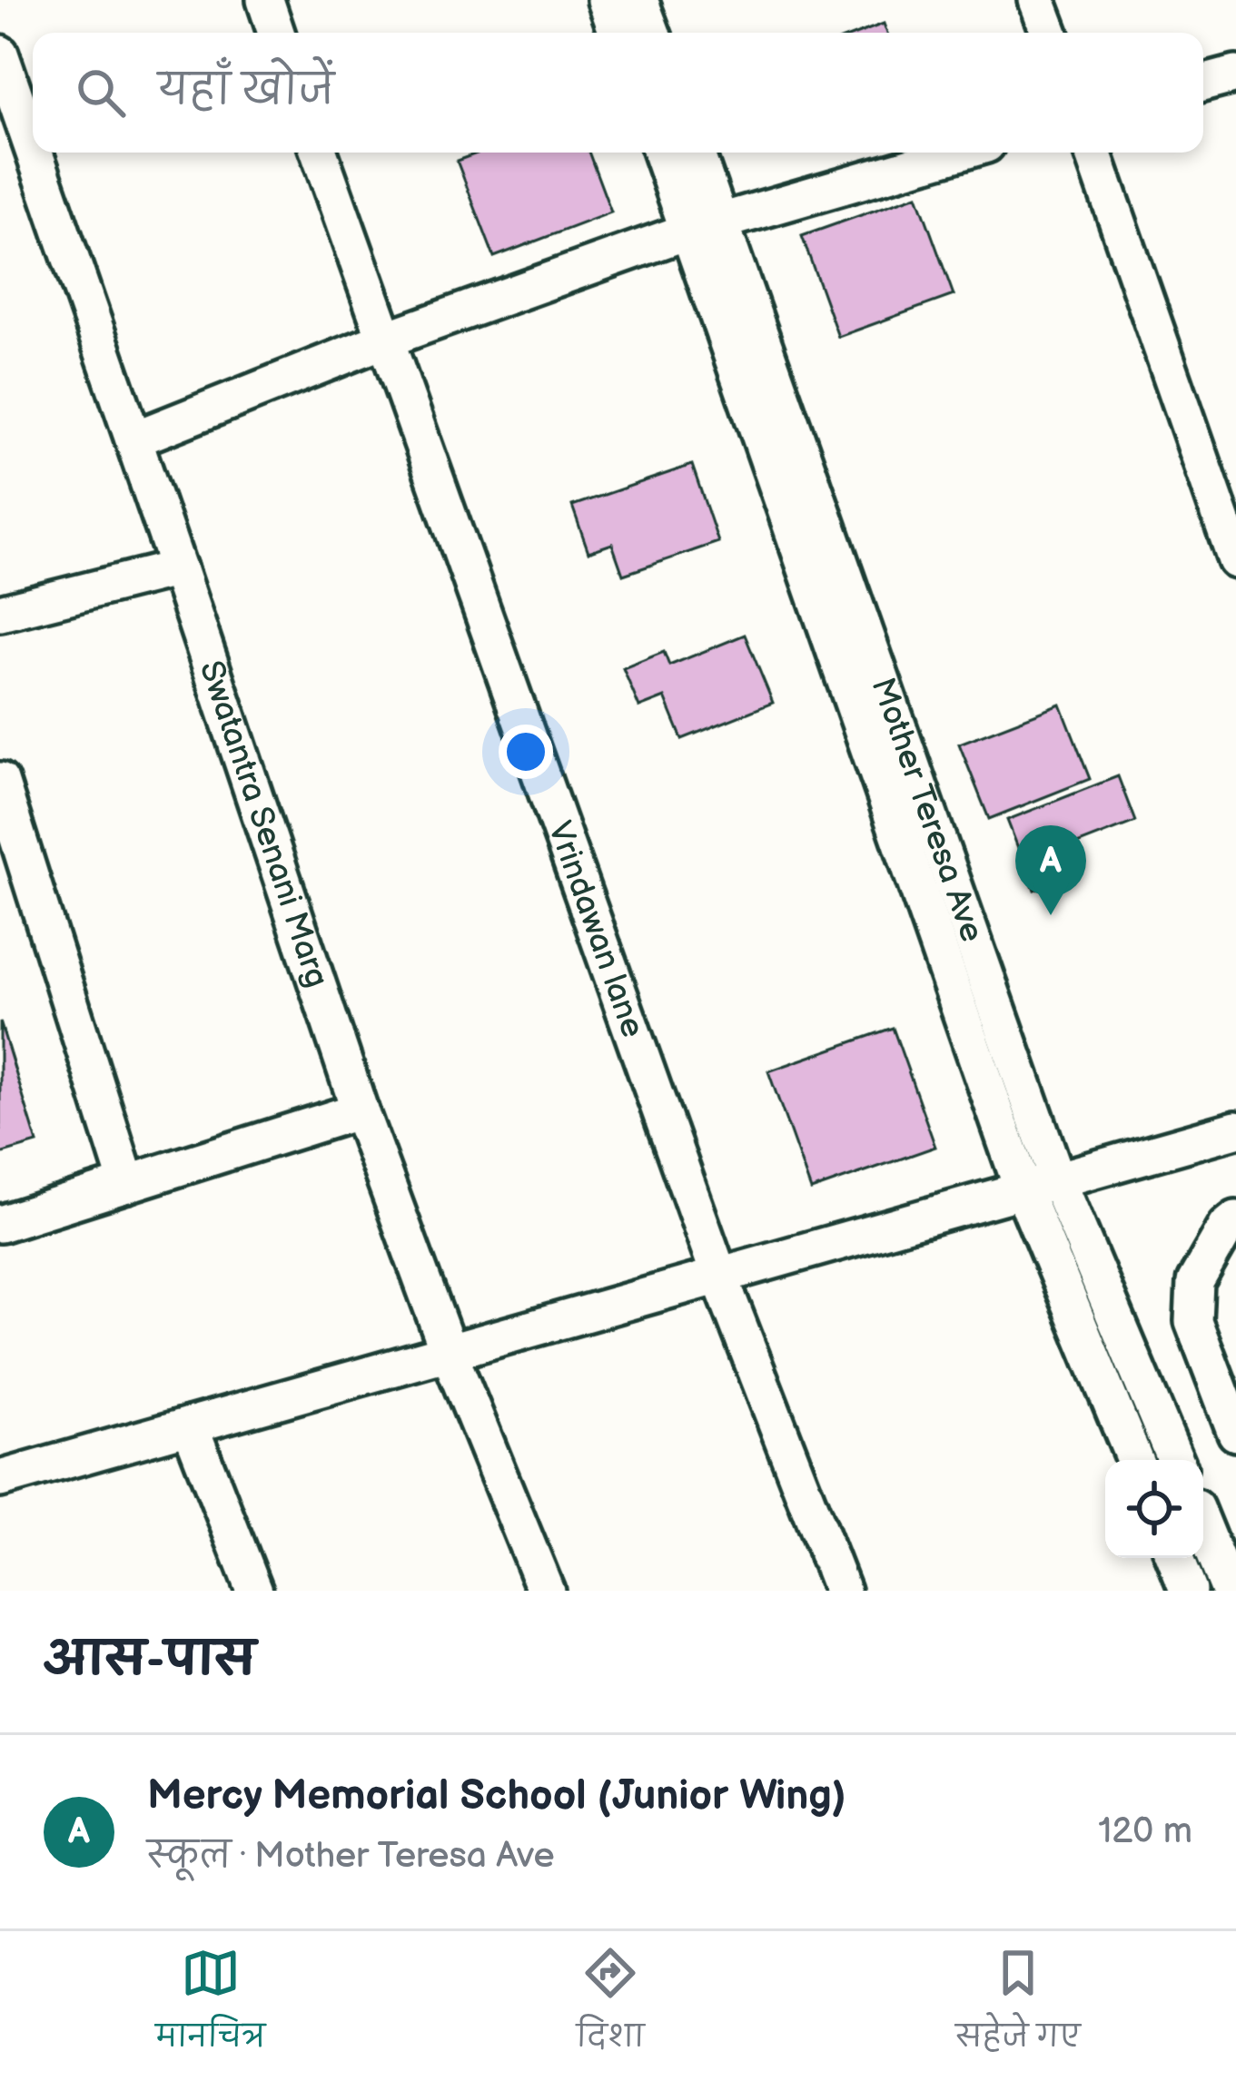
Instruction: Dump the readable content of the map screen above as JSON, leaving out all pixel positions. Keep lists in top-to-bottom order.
{
  "streets": {
    "street": ["Swatantra Senani Marg", "Vrindawan lane"]
  },
  "page": {
    "search": "यहाँ खोजें",
    "pins": "A",
    "heading": "आस-पास",
    "list": [
      {
        "mark": "A",
        "name": "Mercy Memorial School (Junior Wing)",
        "note": "स्कूल · Mother Teresa Ave",
        "value": "120 m"
      }
    ],
    "nav": ["मानचित्र", "दिशा", "सहेजे गए"]
  }
}
